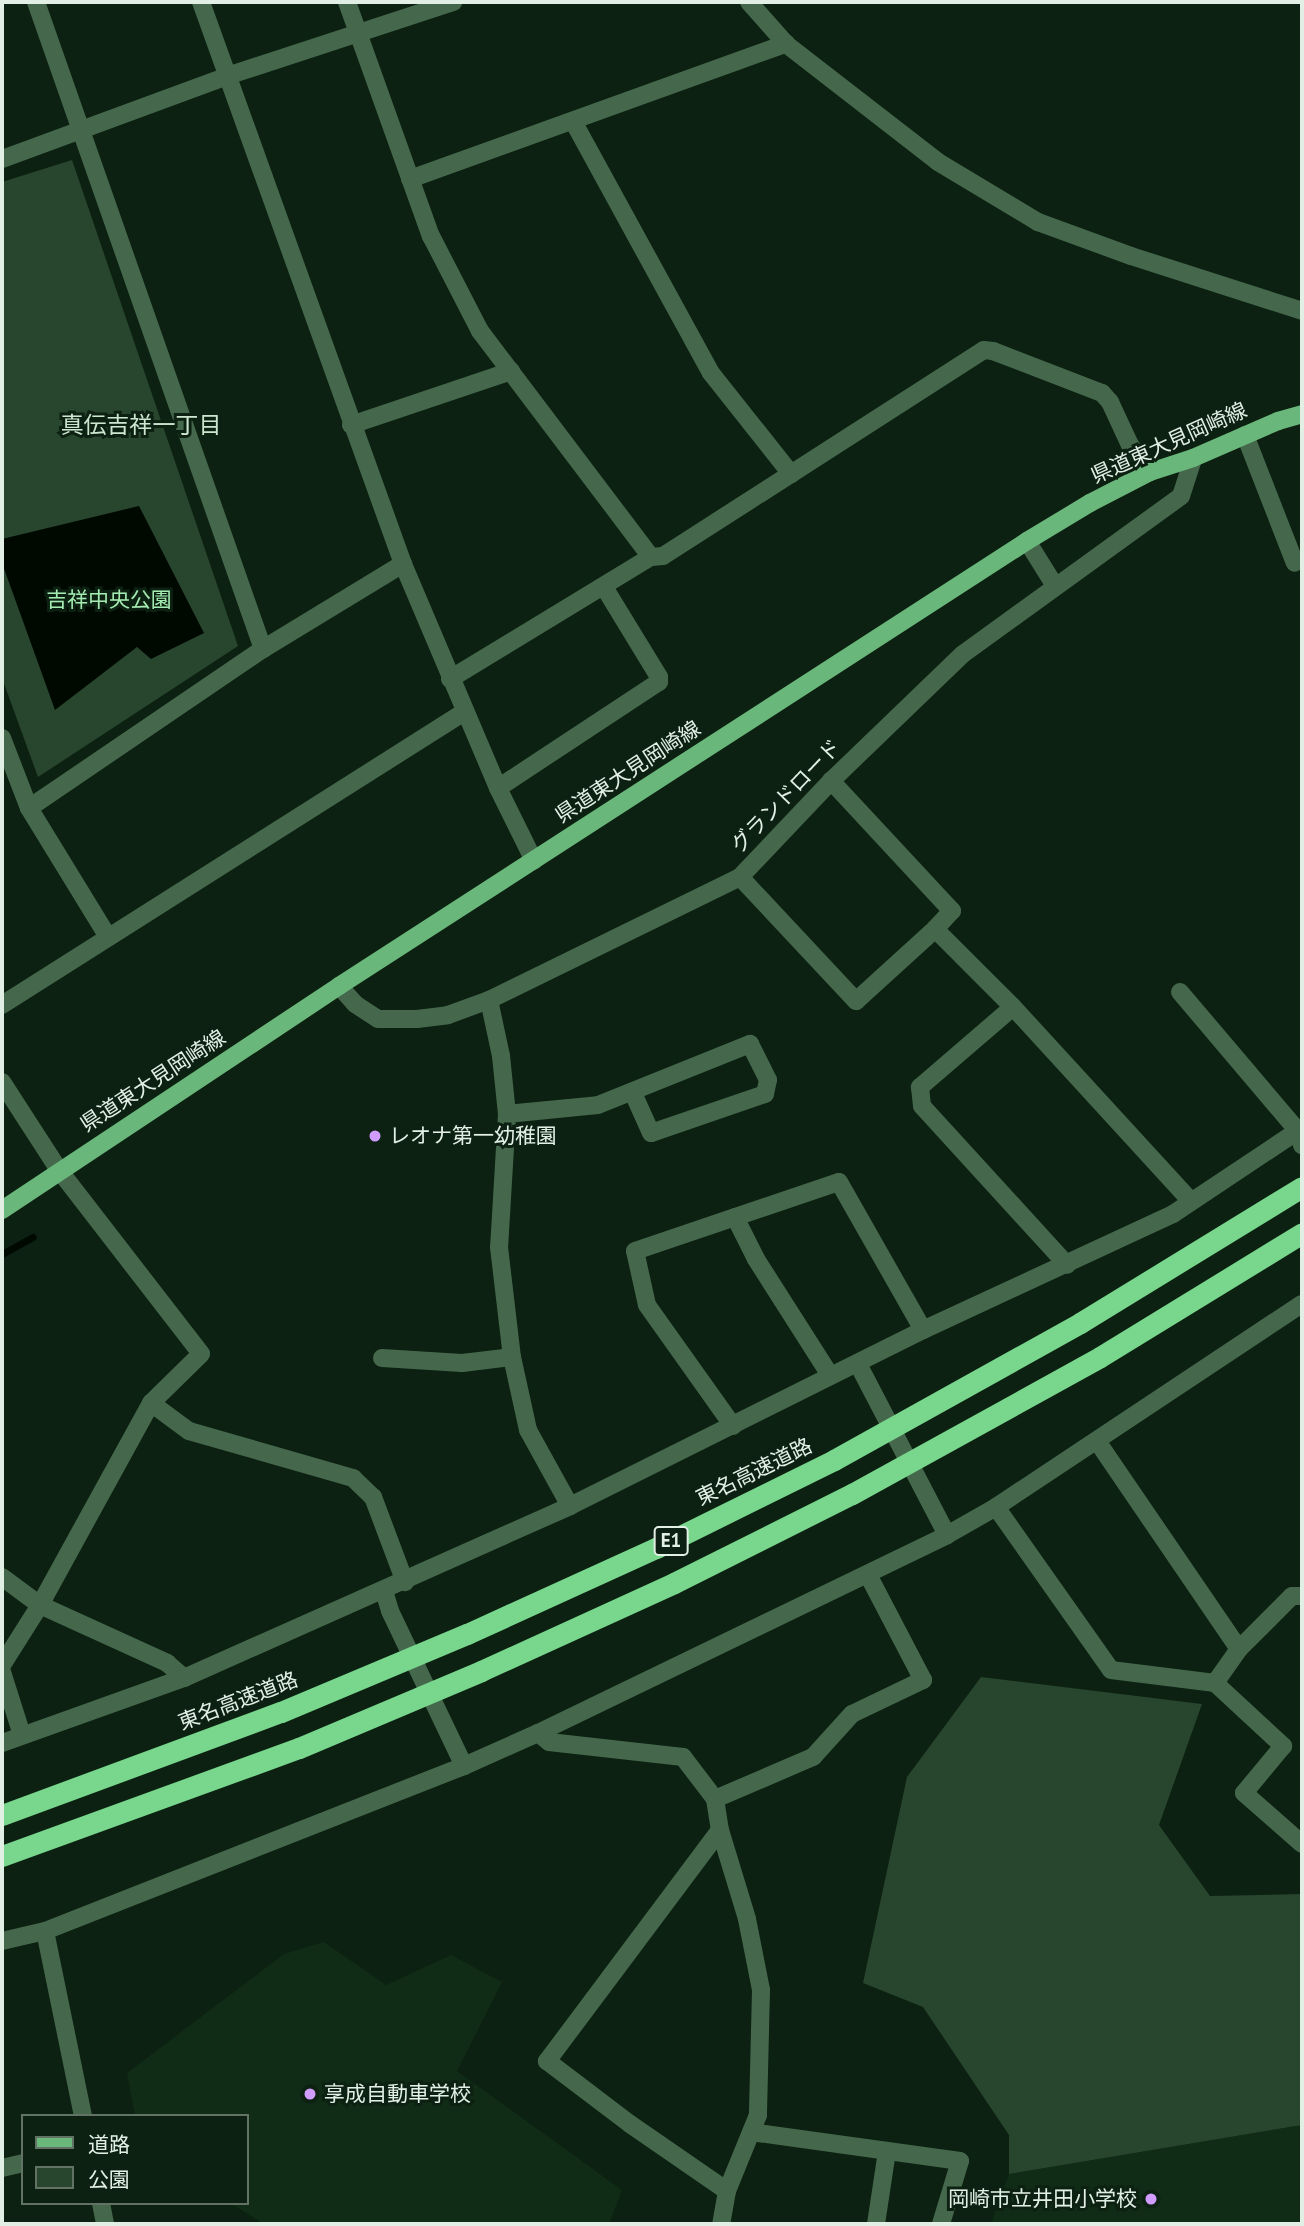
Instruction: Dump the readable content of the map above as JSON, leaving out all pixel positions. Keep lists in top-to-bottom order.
{
  "streets": {
    "highway": ["東名高速道路", "E1"],
    "main road": ["県道東大見岡崎線"],
    "street": ["グランドロード"]
  },
  "crossings": [
    ["県道東大見岡崎線", "グランドロード"]
  ],
  "districts": ["真伝吉祥一丁目"],
  "parks": ["吉祥中央公園"],
  "places": ["レオナ第一幼稚園", "享成自動車学校", "岡崎市立井田小学校"],
  "legend": ["道路", "公園"]
}
